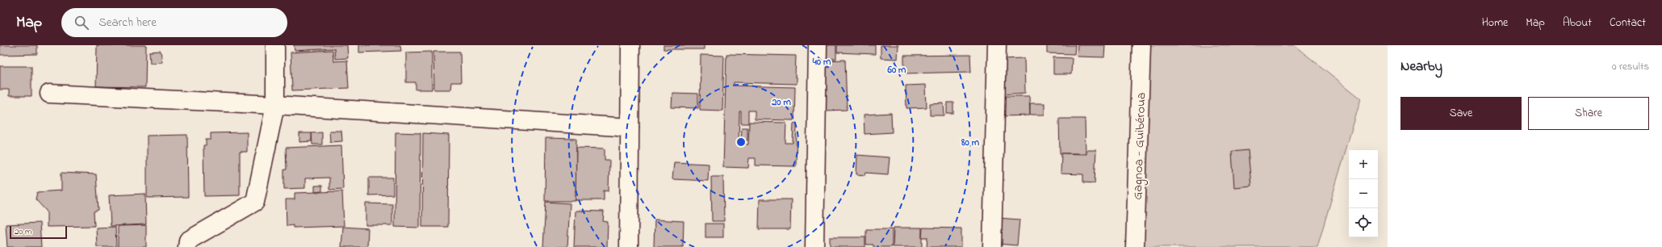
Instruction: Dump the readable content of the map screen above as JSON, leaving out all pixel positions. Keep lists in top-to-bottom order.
{
  "streets": {
    "street": ["Gagnoa - Guibéroua"]
  },
  "scale_bar": "20 m",
  "page": {
    "header": "Map",
    "search": "Search here",
    "nav": [
      "Home",
      "Map",
      "About",
      "Contact"
    ],
    "heading": ["Nearby", "0 results"],
    "buttons": ["Save", "Share"],
    "map_buttons": ["+", "−"],
    "scale": "20 m"
  },
  "rings": [
    "40 m",
    "60 m",
    "20 m",
    "80 m"
  ]
}
